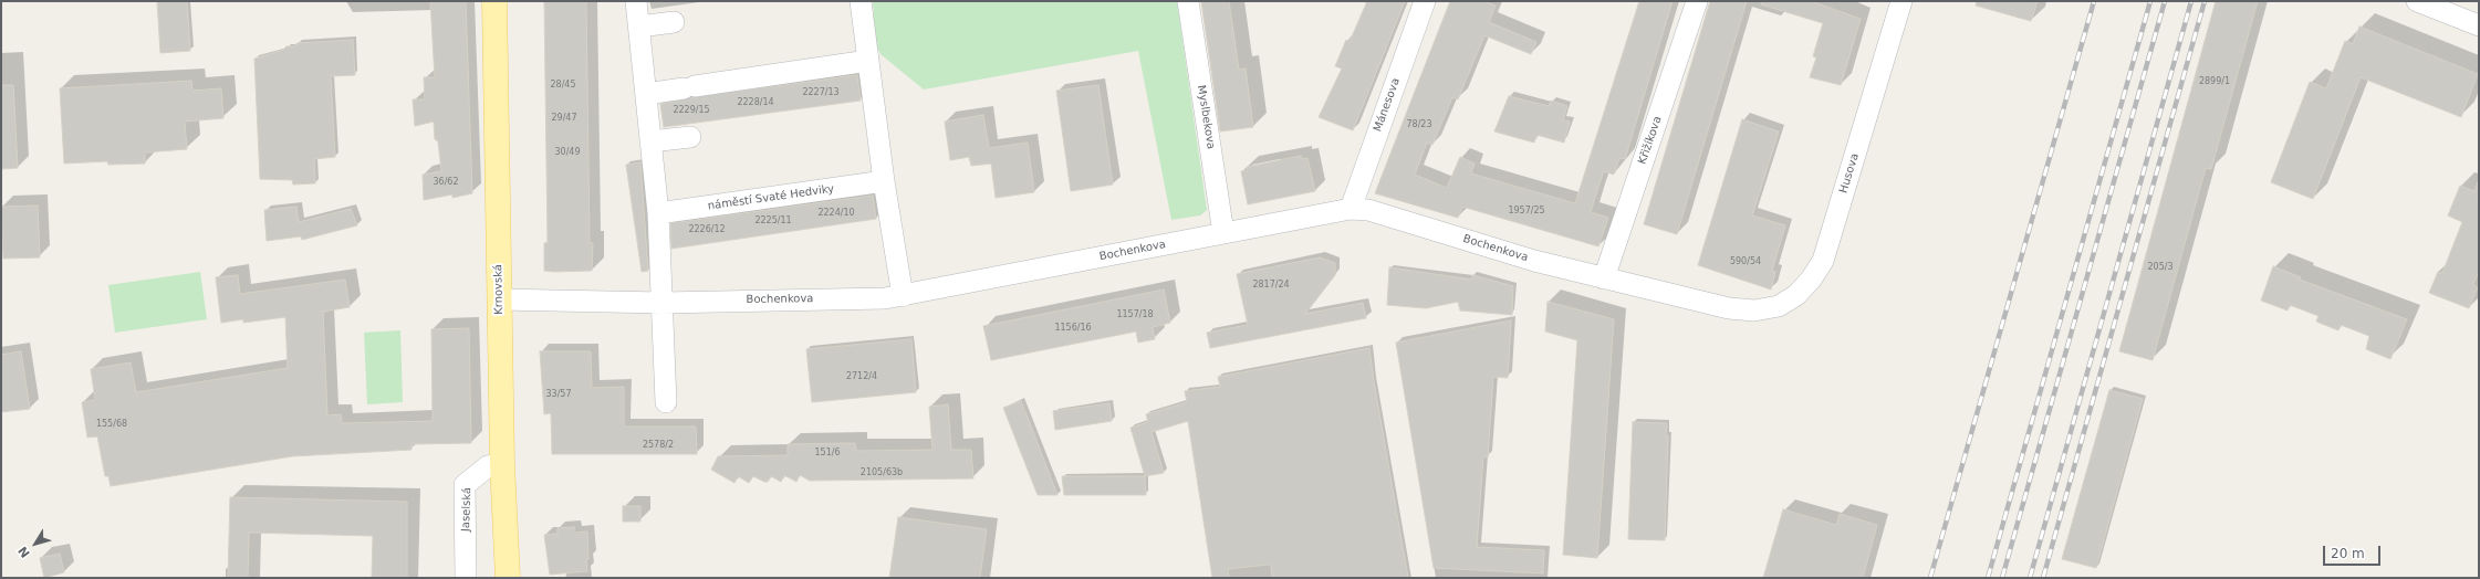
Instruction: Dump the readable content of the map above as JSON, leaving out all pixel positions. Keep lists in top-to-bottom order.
{
  "streets": {
    "main road": ["Krnovská"],
    "street": [
      "Mánesova",
      "Myslbekova",
      "Křižíkova",
      "Husova",
      "náměstí Svaté Hedviky",
      "Bochenkova",
      "Jaselská"
    ]
  },
  "crossings": [
    ["Mánesova", "Bochenkova"],
    ["Myslbekova", "Bochenkova"],
    ["Křižíkova", "Bochenkova"],
    ["Husova", "Bochenkova"],
    ["Bochenkova", "Krnovská"],
    ["Krnovská", "Jaselská"]
  ],
  "house_numbers": [
    "2899/1",
    "28/45",
    "2227/13",
    "2228/14",
    "2229/15",
    "29/47",
    "78/23",
    "30/49",
    "36/62",
    "1957/25",
    "2224/10",
    "2225/11",
    "2226/12",
    "590/54",
    "205/3",
    "2817/24",
    "1157/18",
    "1156/16",
    "2712/4",
    "33/57",
    "155/68",
    "2578/2",
    "151/6",
    "2105/63b"
  ],
  "scale_bar": "20 m",
  "north": "bottom left"
}
